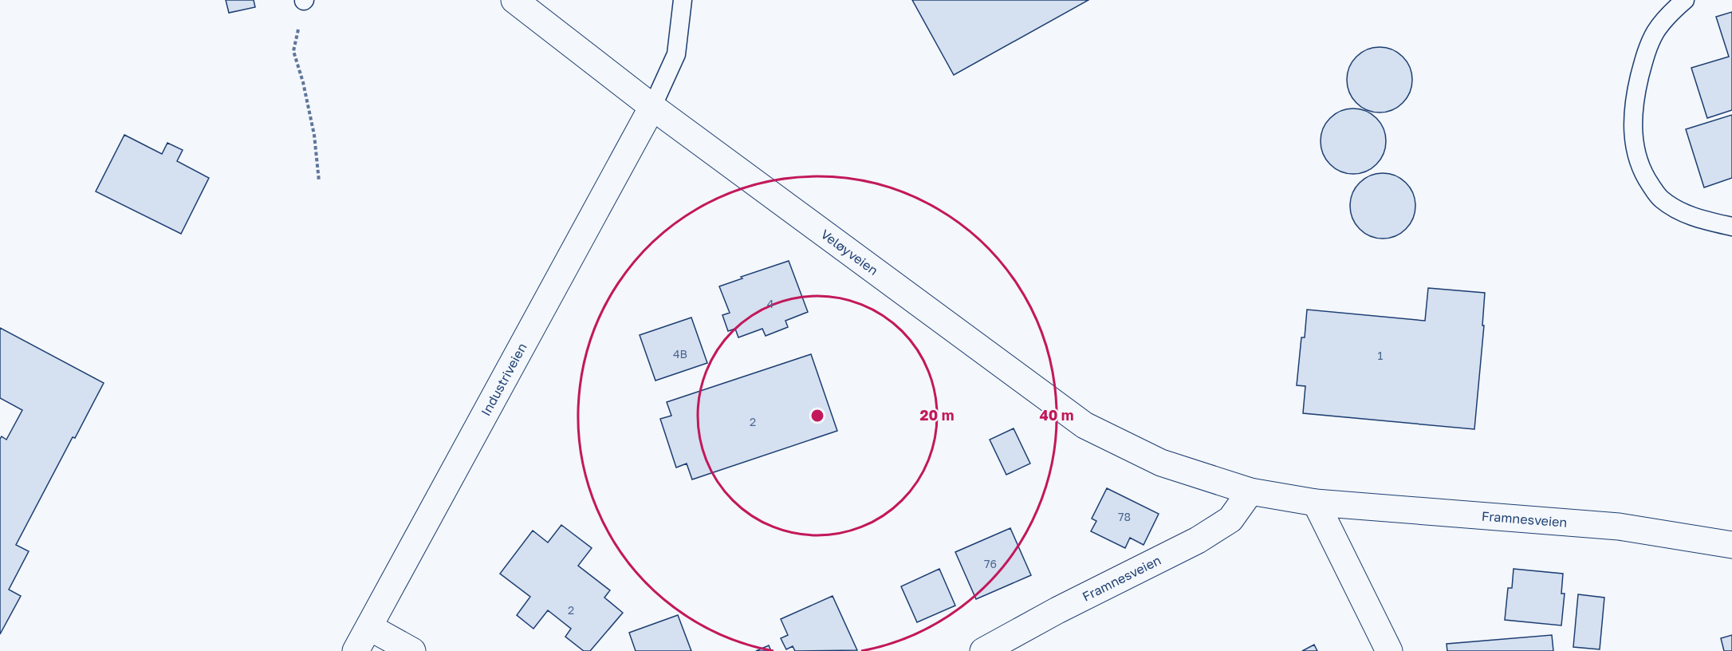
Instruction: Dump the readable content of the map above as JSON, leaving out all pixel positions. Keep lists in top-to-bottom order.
{
  "streets": {
    "main road": ["Veløyveien", "Industriveien", "Framnesveien"]
  },
  "crossings": [
    ["Veløyveien", "Industriveien"],
    ["Veløyveien", "Framnesveien"]
  ],
  "house_numbers": [
    "4",
    "4B",
    "1",
    "2",
    "78",
    "76",
    "2"
  ],
  "rings": ["20 m", "40 m"]
}
